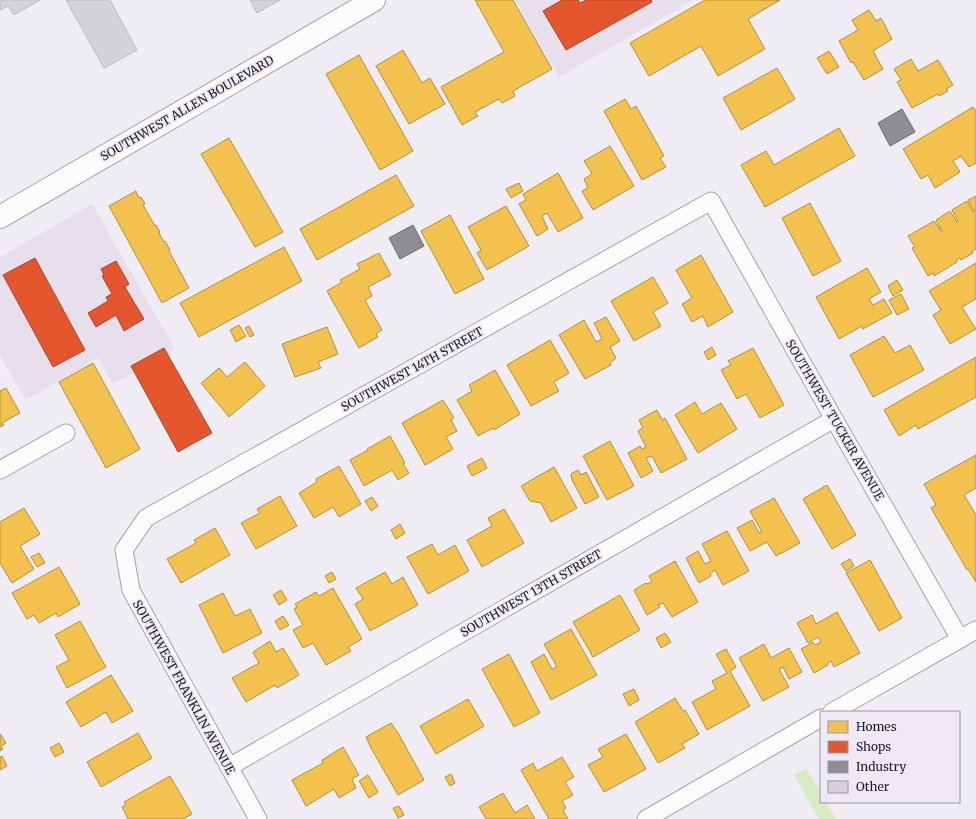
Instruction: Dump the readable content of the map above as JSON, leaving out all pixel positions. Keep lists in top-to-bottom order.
{
  "streets": {
    "main road": ["SOUTHWEST ALLEN BOULEVARD"],
    "street": [
      "SOUTHWEST 14TH STREET",
      "SOUTHWEST TUCKER AVENUE",
      "SOUTHWEST 13TH STREET",
      "SOUTHWEST FRANKLIN AVENUE"
    ]
  },
  "crossings": [
    ["SOUTHWEST 14TH STREET", "SOUTHWEST TUCKER AVENUE"],
    ["SOUTHWEST 14TH STREET", "SOUTHWEST FRANKLIN AVENUE"],
    ["SOUTHWEST TUCKER AVENUE", "SOUTHWEST 13TH STREET"],
    ["SOUTHWEST 13TH STREET", "SOUTHWEST FRANKLIN AVENUE"]
  ],
  "legend": [
    "Homes",
    "Shops",
    "Industry",
    "Other"
  ]
}
